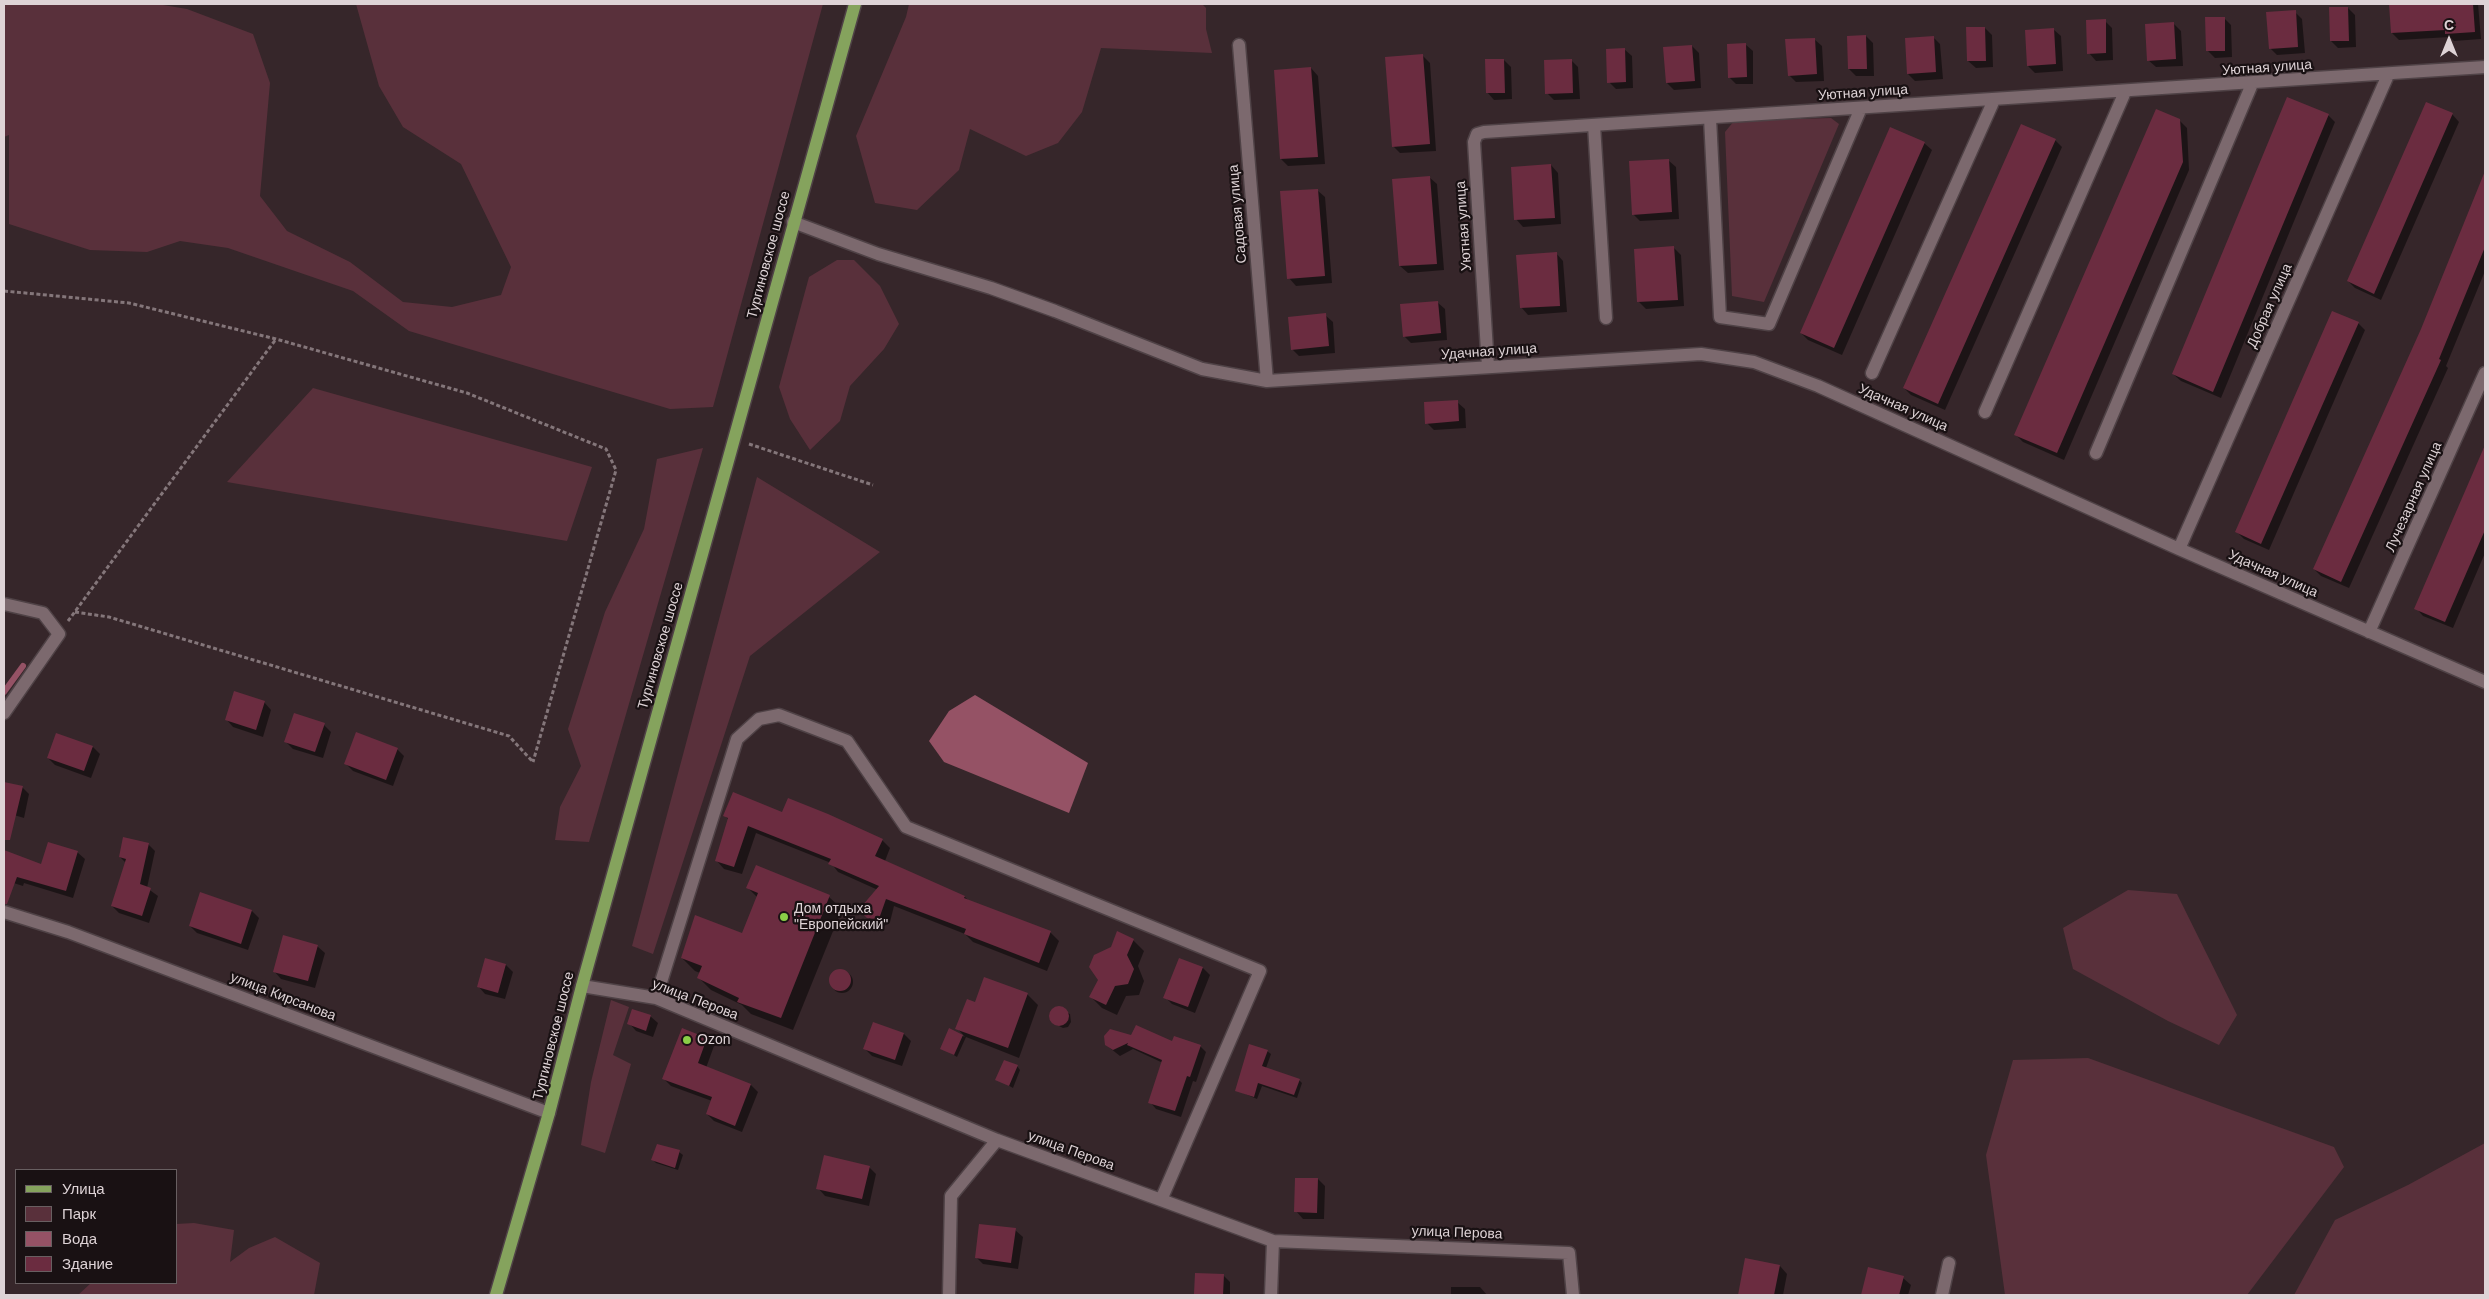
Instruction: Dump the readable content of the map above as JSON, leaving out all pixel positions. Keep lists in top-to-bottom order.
{
  "streets": {
    "main road": ["Тургиновское шоссе"],
    "street": [
      "Уютная улица",
      "Садовая улица",
      "Добрая улица",
      "Удачная улица",
      "Лучезарная улица",
      "улица Кирсанова",
      "улица Перова"
    ]
  },
  "crossings": [
    ["Уютная улица", "Добрая улица"],
    ["Уютная улица", "Удачная улица"],
    ["Садовая улица", "Удачная улица"],
    ["Тургиновское шоссе", "Удачная улица"],
    ["Тургиновское шоссе", "улица Кирсанова"],
    ["Тургиновское шоссе", "улица Перова"],
    ["Добрая улица", "Удачная улица"],
    ["Удачная улица", "Лучезарная улица"]
  ],
  "places": ["Дом отдыха \"Европейский\"", "Ozon"],
  "legend": [
    "Улица",
    "Парк",
    "Вода",
    "Здание"
  ],
  "north": "top"
}
